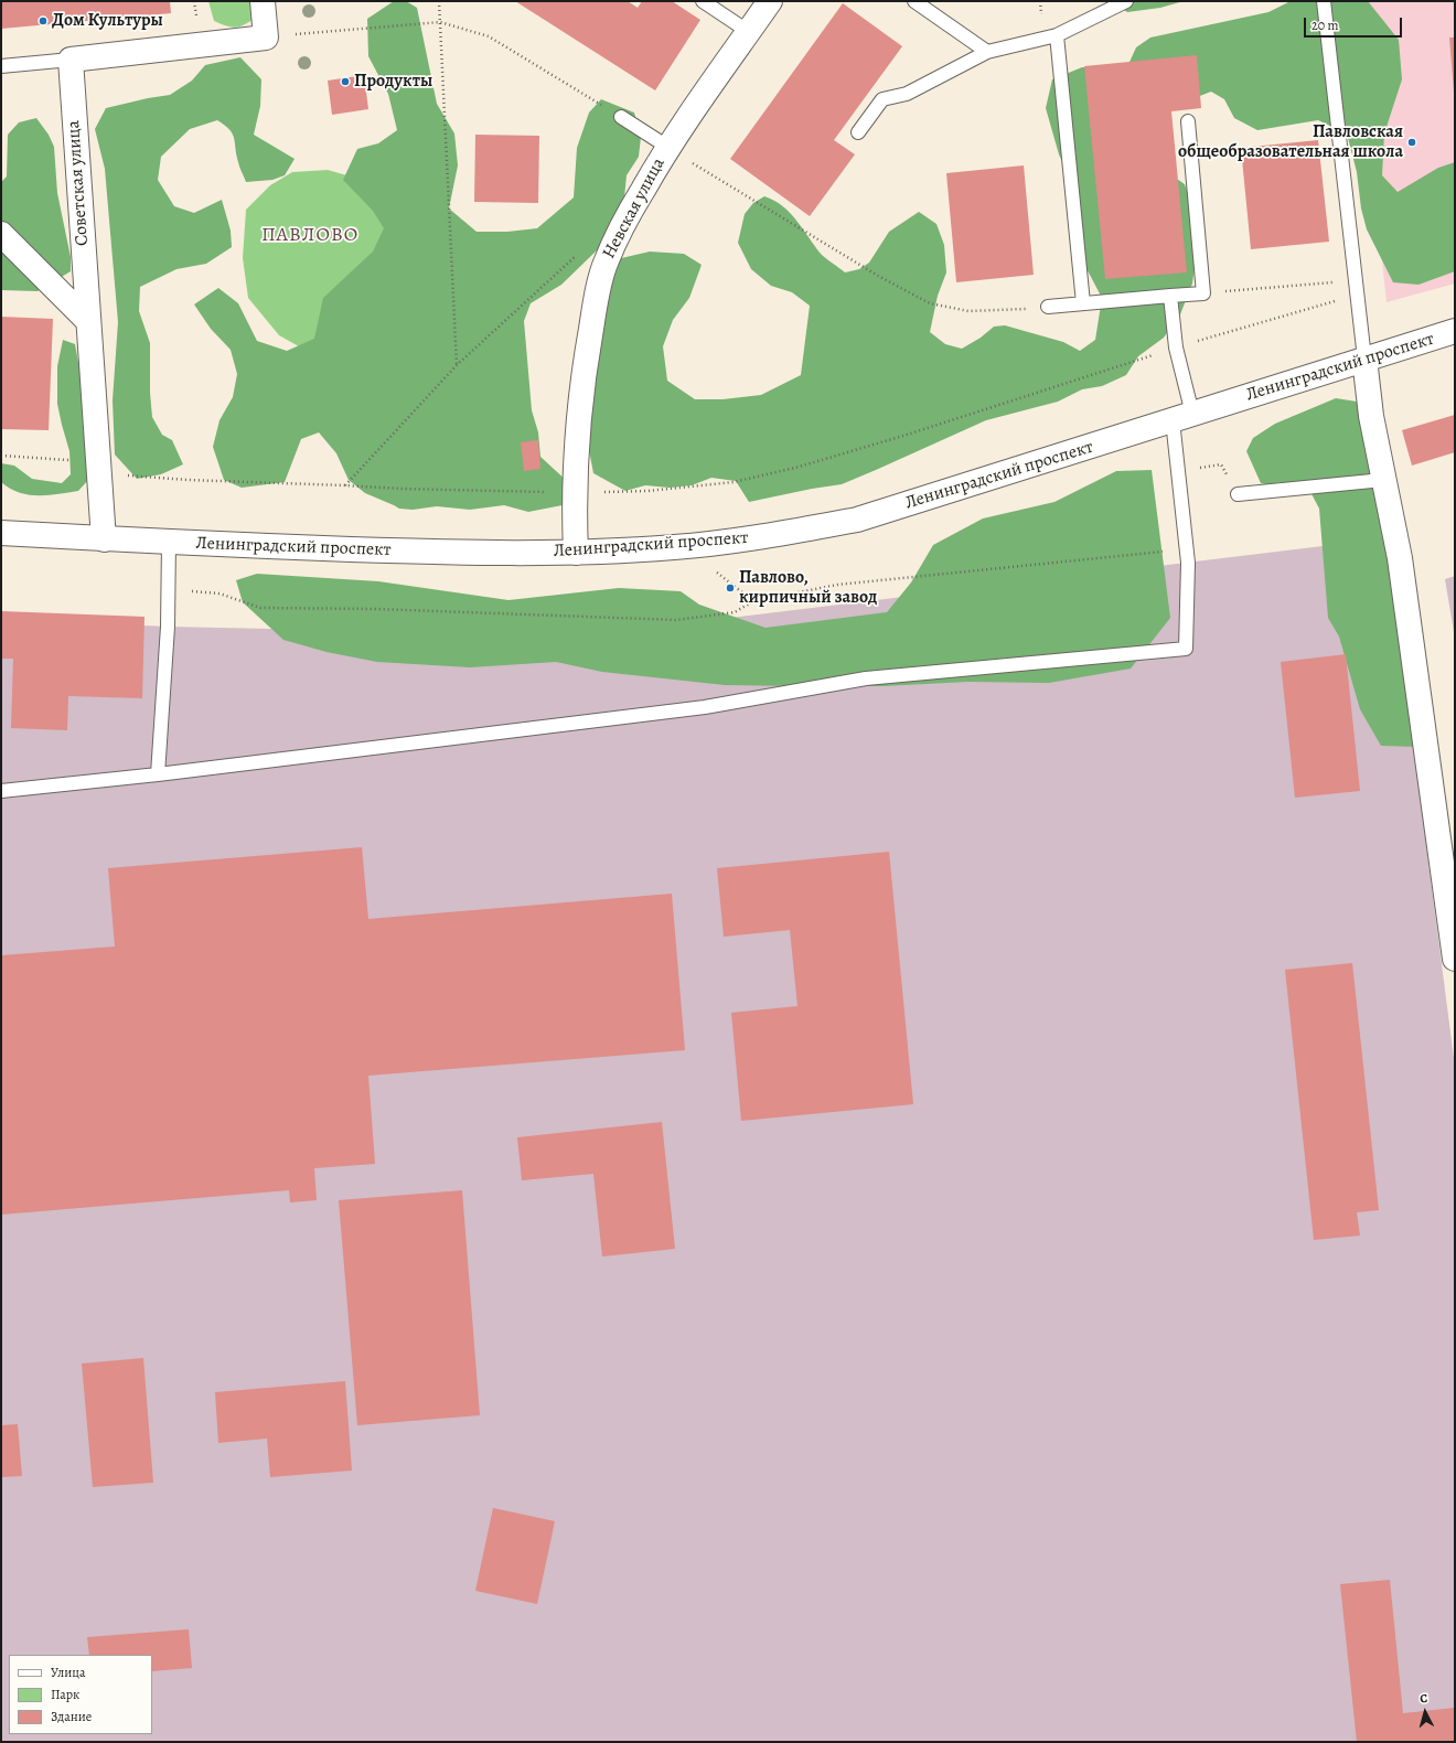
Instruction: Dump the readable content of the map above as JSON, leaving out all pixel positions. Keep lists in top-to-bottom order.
{
  "streets": {
    "street": ["Советская улица", "Невская улица", "Ленинградский проспект"]
  },
  "crossings": [
    ["Советская улица", "Ленинградский проспект"],
    ["Невская улица", "Ленинградский проспект"]
  ],
  "districts": ["ПАВЛОВО"],
  "places": [
    "Дом Культуры",
    "Продукты",
    "Павловская общеобразовательная школа",
    "Павлово, кирпичный завод"
  ],
  "legend": ["Улица", "Парк", "Здание"],
  "scale_bar": "20 m",
  "north": "top"
}
